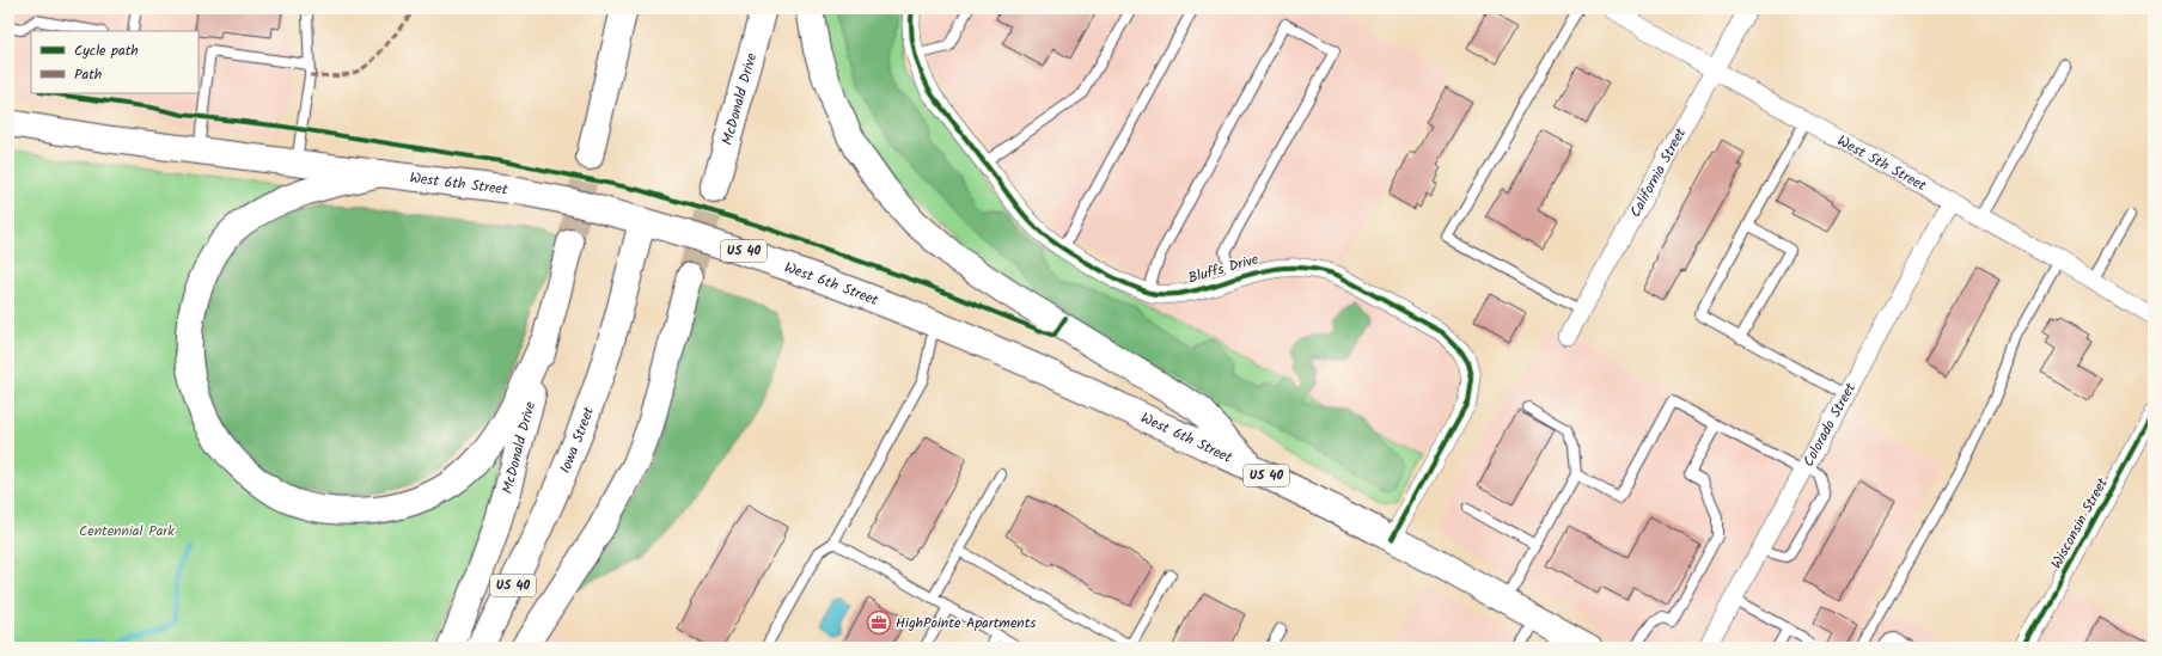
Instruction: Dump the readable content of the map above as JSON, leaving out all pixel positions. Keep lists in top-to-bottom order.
{
  "streets": {
    "main road": [
      "McDonald Drive",
      "West 6th Street",
      "US 40",
      "Iowa Street"
    ],
    "street": [
      "West 5th Street",
      "California Street",
      "Bluffs Drive",
      "Colorado Street",
      "Wisconsin Street"
    ]
  },
  "crossings": [
    ["West 5th Street", "California Street"],
    ["West 5th Street", "Colorado Street"],
    ["West 6th Street", "Bluffs Drive"],
    ["West 6th Street", "Iowa Street"]
  ],
  "parks": ["Centennial Park"],
  "places": {
    "office": ["HighPointe Apartments"]
  },
  "legend": ["Cycle path", "Path"]
}
